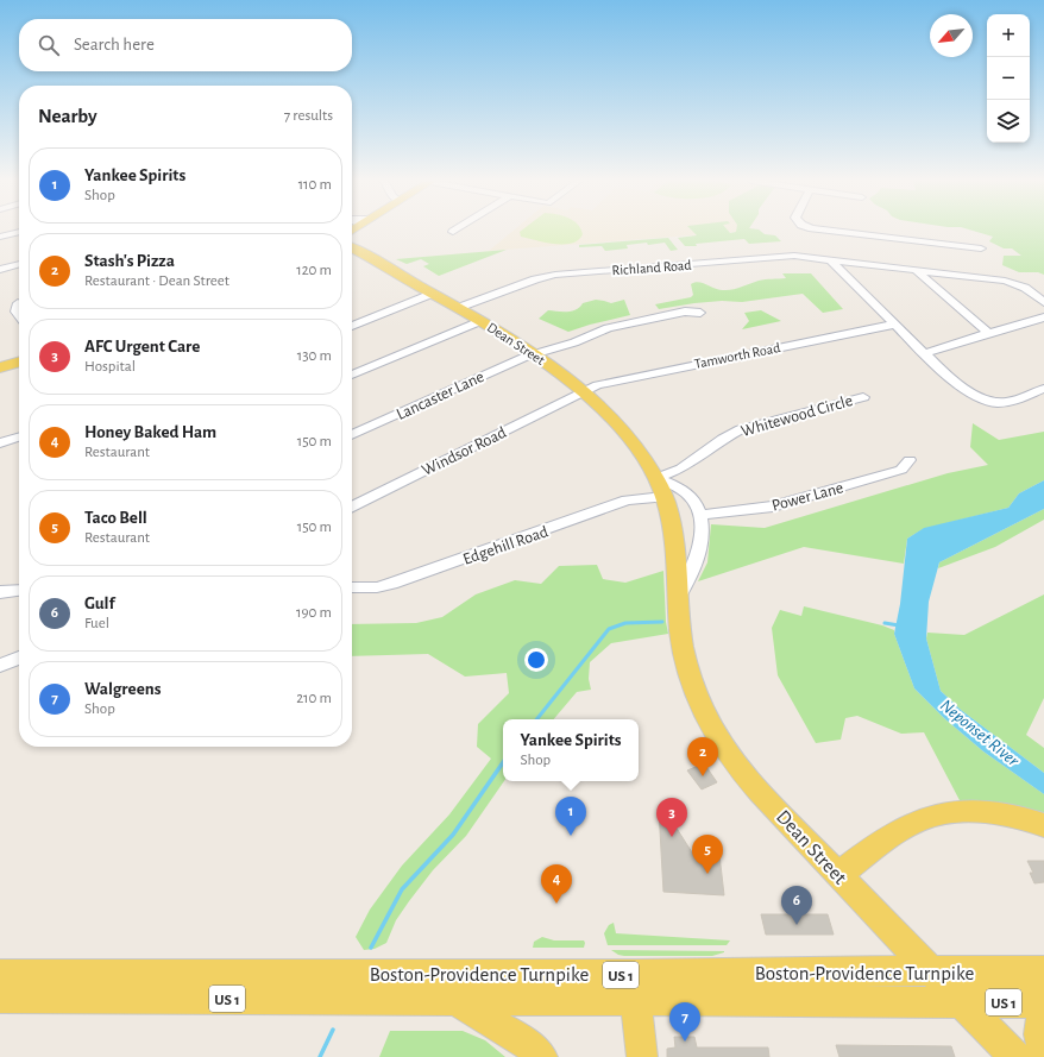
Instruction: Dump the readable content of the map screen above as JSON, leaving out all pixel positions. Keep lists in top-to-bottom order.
{
  "streets": {
    "main road": ["Dean Street", "Boston-Providence Turnpike", "US 1"],
    "street": [
      "Richland Road",
      "Tamworth Road",
      "Lancaster Lane",
      "Whitewood Circle",
      "Windsor Road",
      "Power Lane",
      "Edgehill Road"
    ]
  },
  "crossings": [
    ["Richland Road", "Dean Street"],
    ["Dean Street", "Tamworth Road"],
    ["Dean Street", "Lancaster Lane"],
    ["Dean Street", "Whitewood Circle"],
    ["Dean Street", "Windsor Road"],
    ["Dean Street", "Power Lane"],
    ["Dean Street", "Edgehill Road"],
    ["Dean Street", "Boston-Providence Turnpike"],
    ["Tamworth Road", "Windsor Road"]
  ],
  "water": ["Neponset River"],
  "north": "bottom left",
  "page": {
    "map_buttons": ["+", "−"],
    "search": "Search here",
    "heading": ["Nearby", "7 results"],
    "list": [
      {
        "mark": "1",
        "name": "Yankee Spirits",
        "note": "Shop",
        "value": "110 m"
      },
      {
        "mark": "2",
        "name": "Stash's Pizza",
        "note": "Restaurant · Dean Street",
        "value": "120 m"
      },
      {
        "mark": "3",
        "name": "AFC Urgent Care",
        "note": "Hospital",
        "value": "130 m"
      },
      {
        "mark": "4",
        "name": "Honey Baked Ham",
        "note": "Restaurant",
        "value": "150 m"
      },
      {
        "mark": "5",
        "name": "Taco Bell",
        "note": "Restaurant",
        "value": "150 m"
      },
      {
        "mark": "6",
        "name": "Gulf",
        "note": "Fuel",
        "value": "190 m"
      },
      {
        "mark": "7",
        "name": "Walgreens",
        "note": "Shop",
        "value": "210 m"
      }
    ],
    "popup": ["Yankee Spirits", "Shop"],
    "pins": [
      "2",
      "1",
      "3",
      "5",
      "4",
      "6",
      "7"
    ]
  }
}
